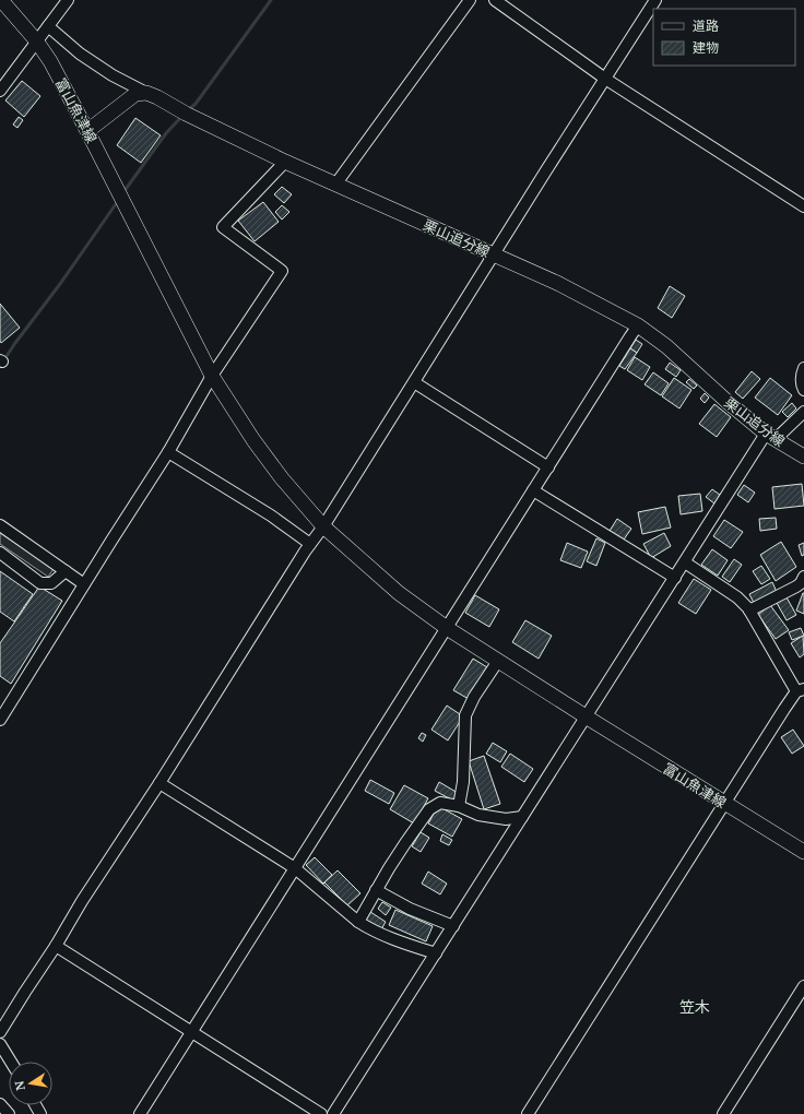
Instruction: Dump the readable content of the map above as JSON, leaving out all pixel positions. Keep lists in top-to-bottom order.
{
  "streets": {
    "main road": ["富山魚津線", "栗山追分線"]
  },
  "districts": ["笠木"],
  "legend": ["道路", "建物"],
  "north": "left"
}
